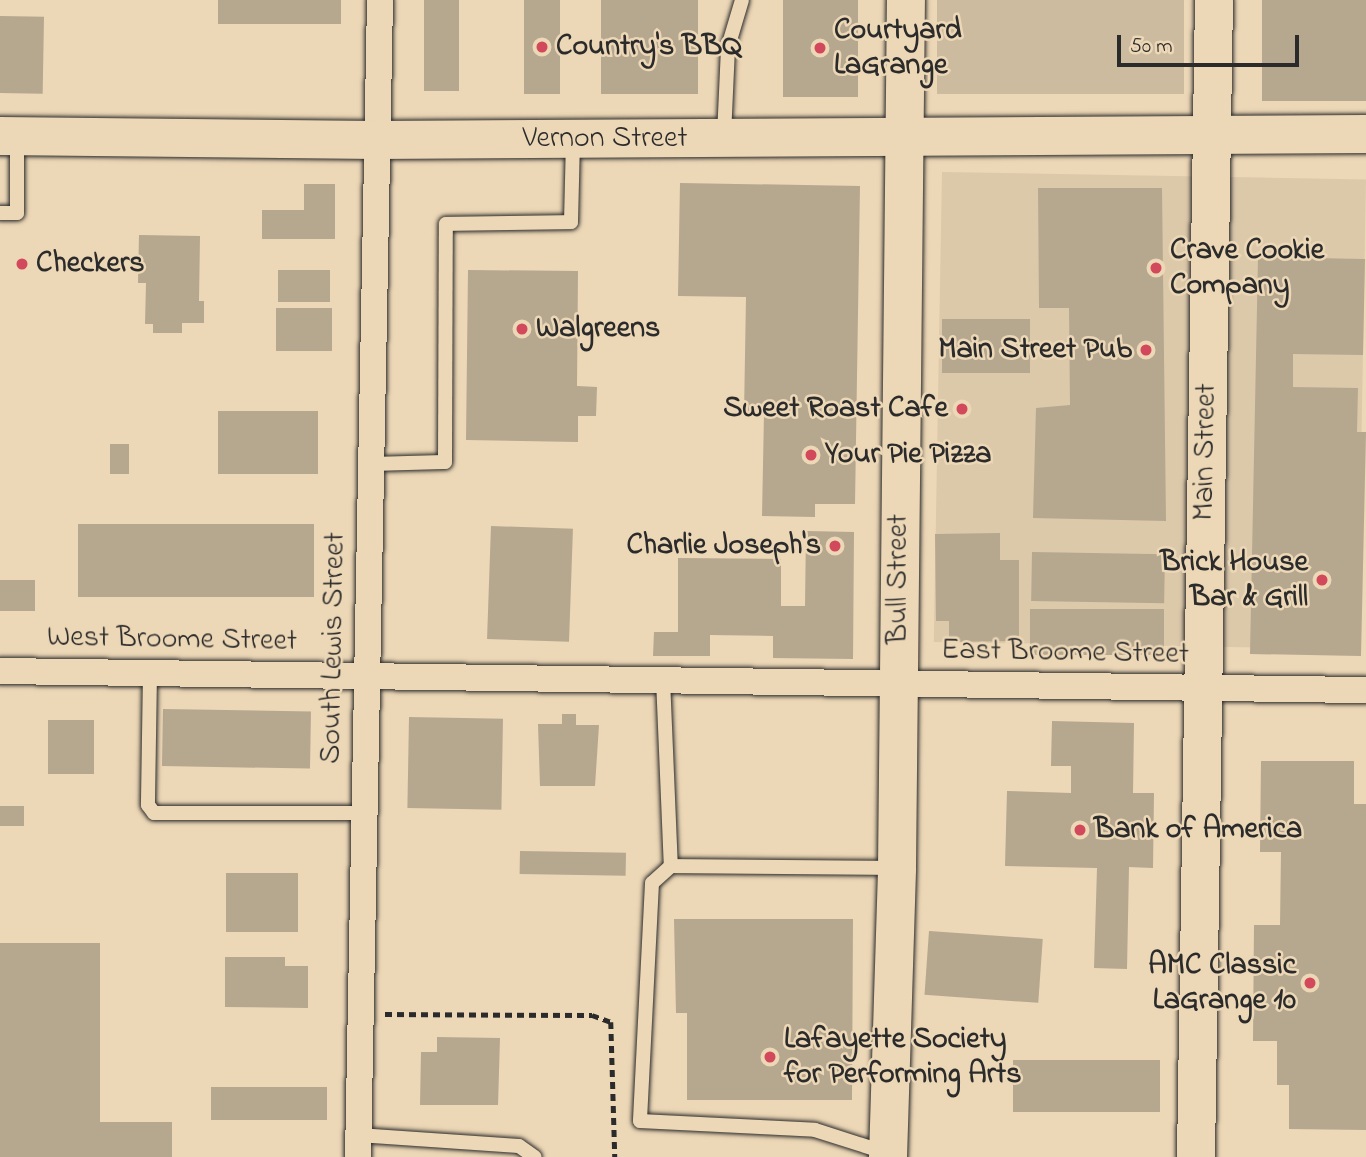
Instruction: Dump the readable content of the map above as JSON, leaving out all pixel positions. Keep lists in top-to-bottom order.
{
  "streets": {
    "street": [
      "Vernon Street",
      "Main Street",
      "Bull Street",
      "West Broome Street",
      "South Lewis Street",
      "East Broome Street"
    ]
  },
  "crossings": [
    ["Vernon Street", "Main Street"],
    ["Vernon Street", "Bull Street"],
    ["Vernon Street", "South Lewis Street"],
    ["Main Street", "East Broome Street"],
    ["Bull Street", "East Broome Street"],
    ["West Broome Street", "South Lewis Street"],
    ["West Broome Street", "East Broome Street"]
  ],
  "places": [
    "Country's BBQ",
    "Courtyard LaGrange",
    "Checkers",
    "Crave Cookie Company",
    "Walgreens",
    "Main Street Pub",
    "Sweet Roast Cafe",
    "Your Pie Pizza",
    "Charlie Joseph's",
    "Brick House Bar & Grill",
    "Bank of America",
    "AMC Classic LaGrange 10",
    "Lafayette Society for Performing Arts"
  ],
  "scale_bar": "50 m"
}
